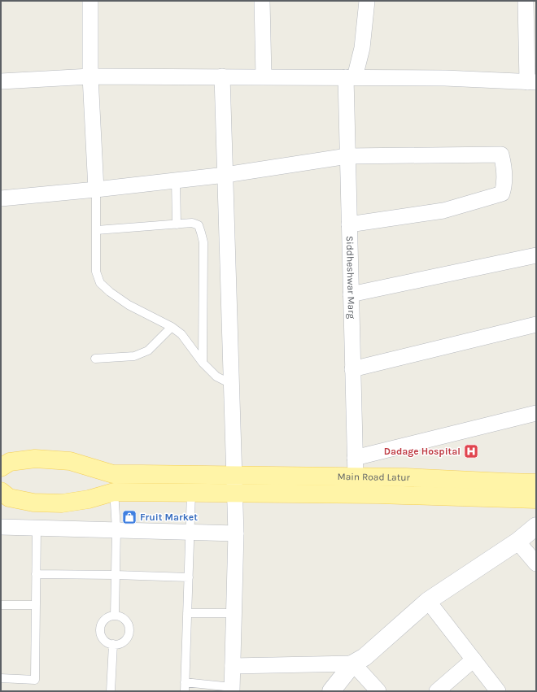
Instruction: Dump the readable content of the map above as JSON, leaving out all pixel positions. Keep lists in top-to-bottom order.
{
  "streets": {
    "main road": ["Main Road Latur"],
    "street": ["Siddheshwar Marg"]
  },
  "crossings": [
    ["Siddheshwar Marg", "Main Road Latur"]
  ],
  "places": {
    "hospital": ["Dadage Hospital"],
    "shop": ["Fruit Market"]
  }
}
